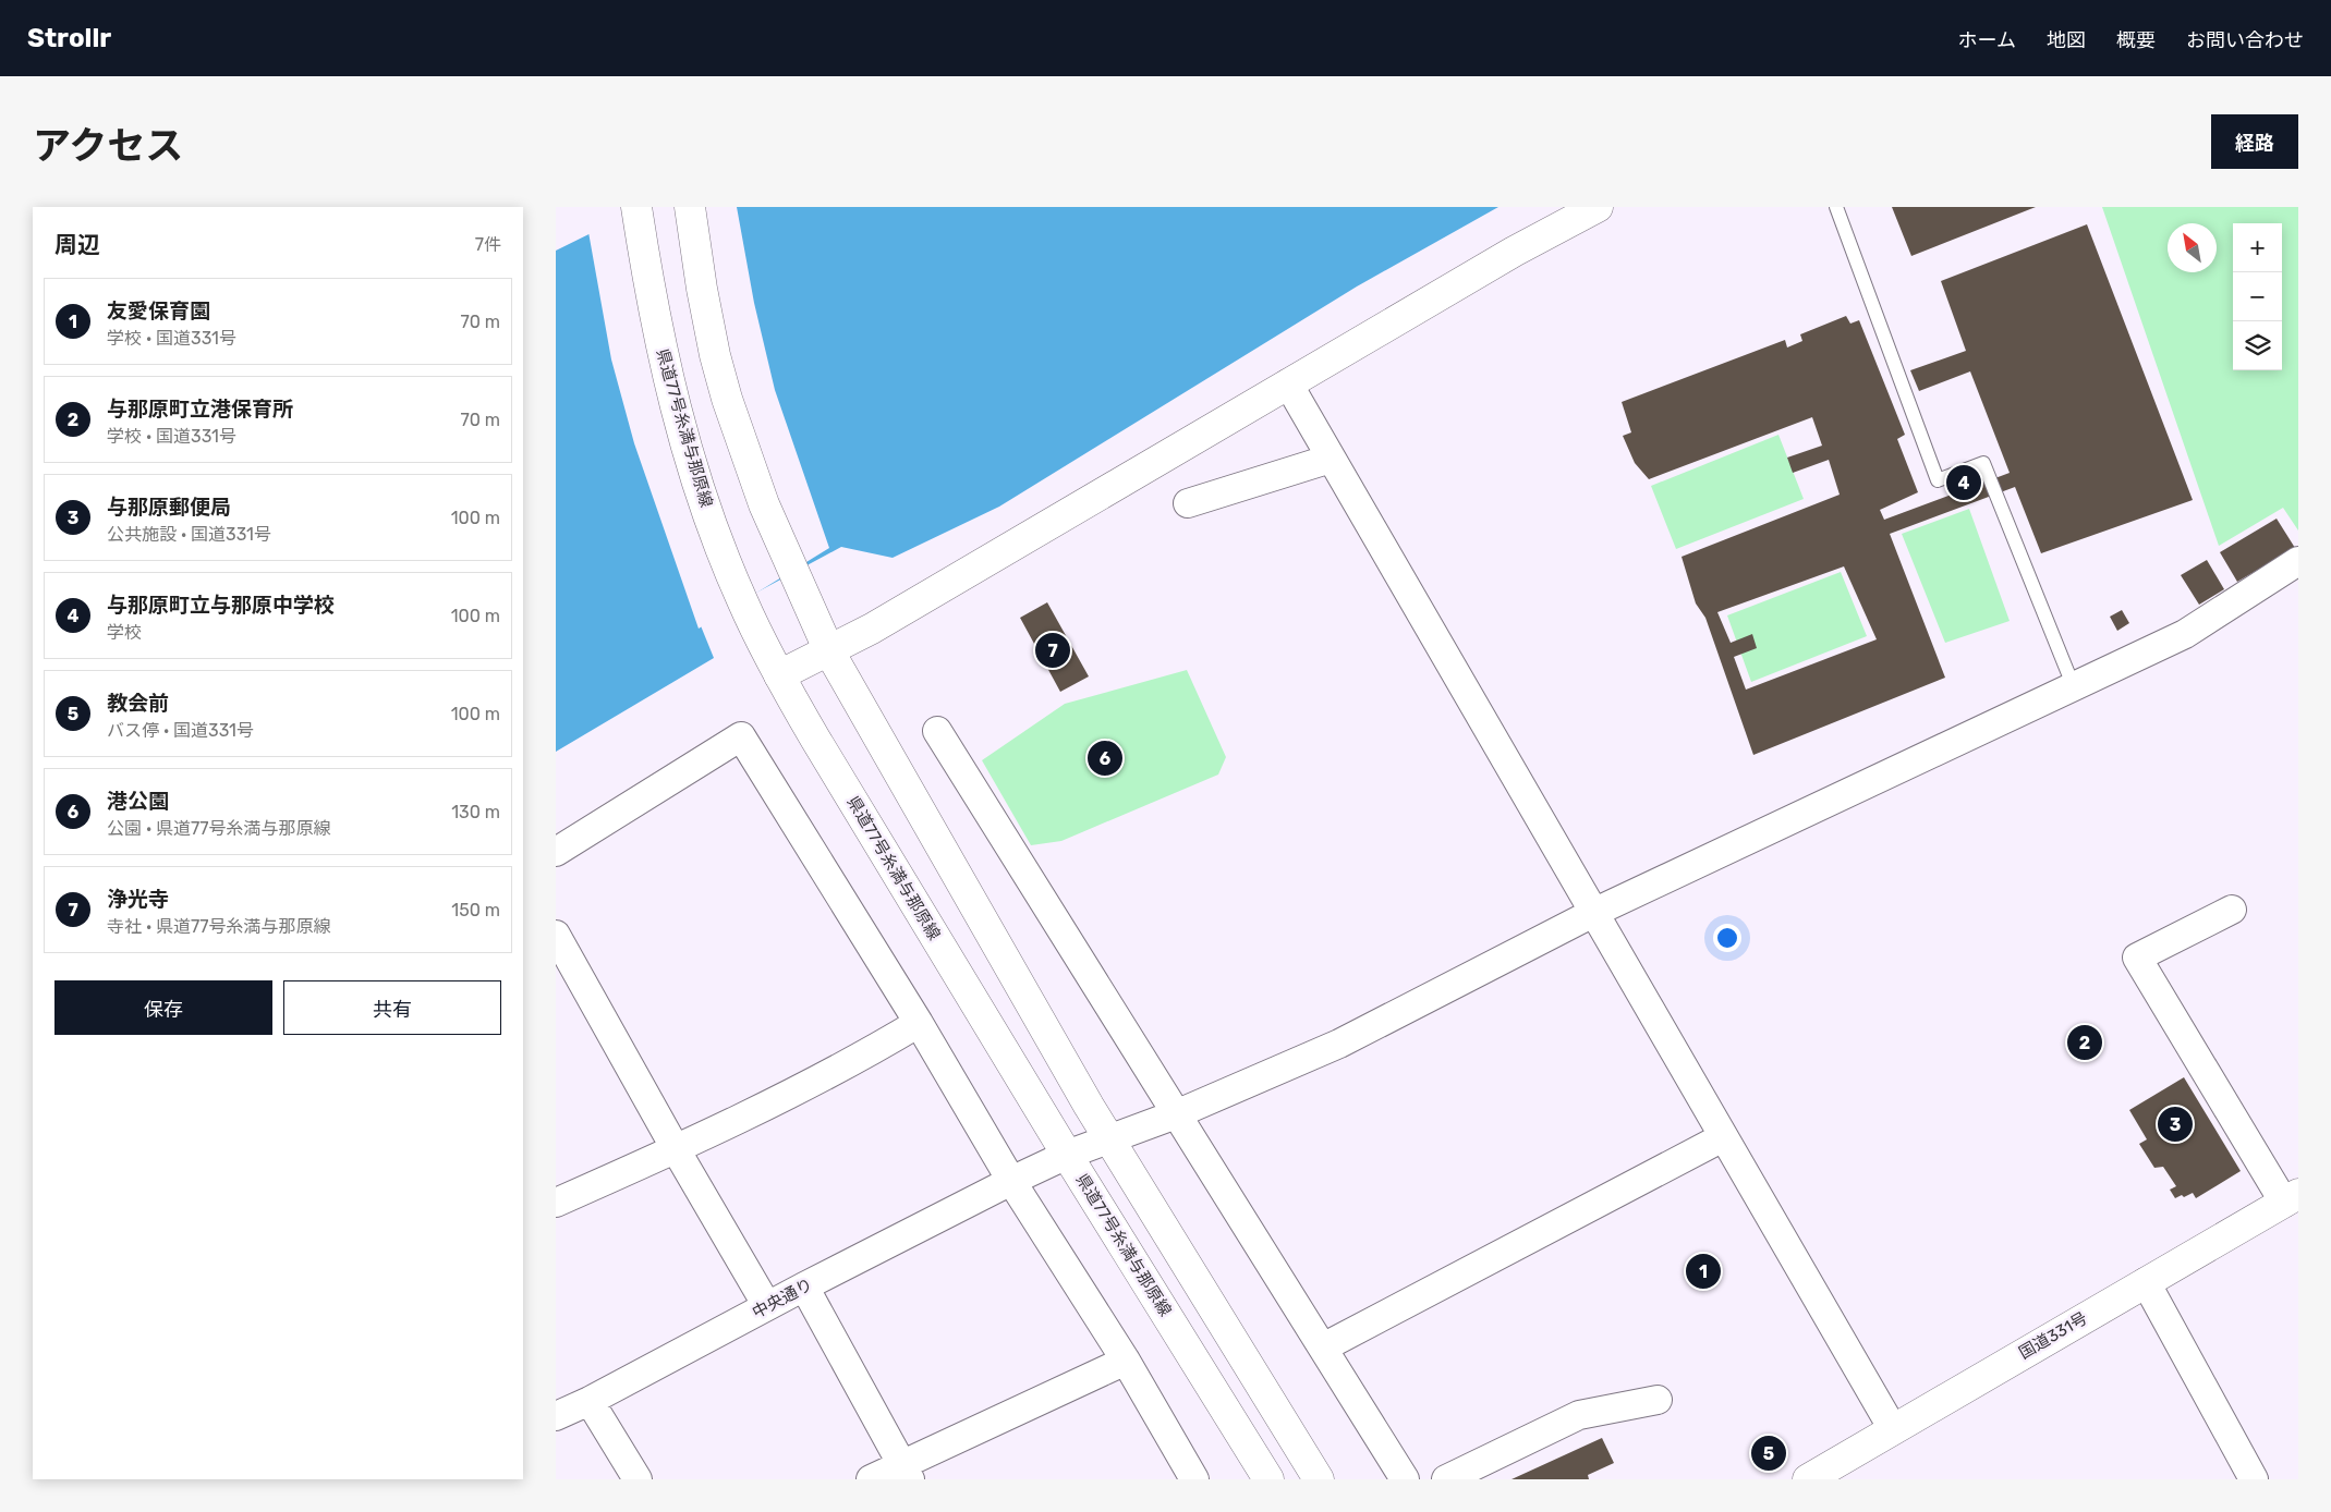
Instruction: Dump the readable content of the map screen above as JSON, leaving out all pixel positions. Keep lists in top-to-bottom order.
{
  "streets": {
    "main road": ["県道77号糸満与那原線", "国道331号"],
    "street": ["中央通り"]
  },
  "crossings": [
    ["県道77号糸満与那原線", "中央通り"]
  ],
  "north": "top left",
  "page": {
    "header": "Strollr",
    "nav": [
      "ホーム",
      "地図",
      "概要",
      "お問い合わせ"
    ],
    "title": "アクセス",
    "buttons": [
      "経路",
      ["保存", "共有"]
    ],
    "heading": ["周辺", "7件"],
    "map_buttons": ["+", "−"],
    "list": [
      {
        "mark": "1",
        "name": "友愛保育園",
        "note": "学校 · 国道331号",
        "value": "70 m"
      },
      {
        "mark": "2",
        "name": "与那原町立港保育所",
        "note": "学校 · 国道331号",
        "value": "70 m"
      },
      {
        "mark": "3",
        "name": "与那原郵便局",
        "note": "公共施設 · 国道331号",
        "value": "100 m"
      },
      {
        "mark": "4",
        "name": "与那原町立与那原中学校",
        "note": "学校",
        "value": "100 m"
      },
      {
        "mark": "5",
        "name": "教会前",
        "note": "バス停 · 国道331号",
        "value": "100 m"
      },
      {
        "mark": "6",
        "name": "港公園",
        "note": "公園 · 県道77号糸満与那原線",
        "value": "130 m"
      },
      {
        "mark": "7",
        "name": "浄光寺",
        "note": "寺社 · 県道77号糸満与那原線",
        "value": "150 m"
      }
    ],
    "pins": [
      "4",
      "7",
      "6",
      "2",
      "3",
      "1",
      "5"
    ]
  }
}
